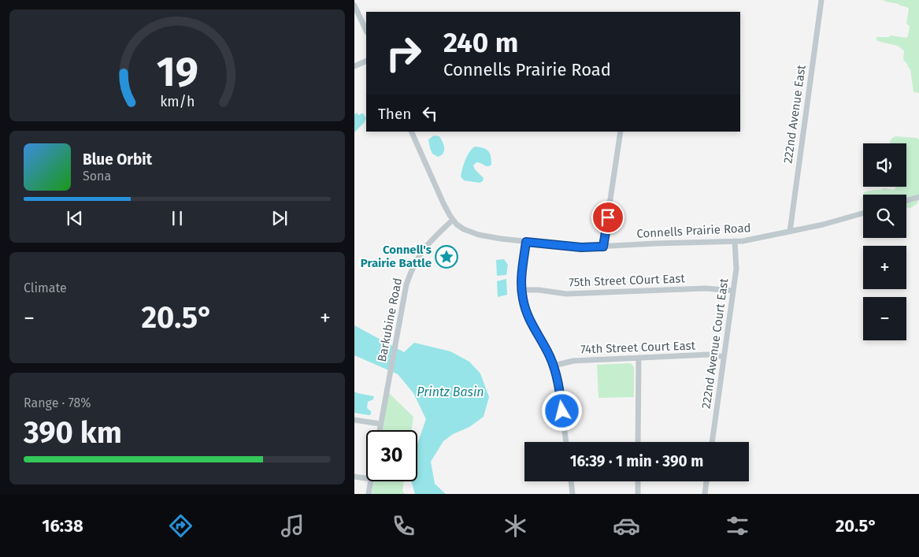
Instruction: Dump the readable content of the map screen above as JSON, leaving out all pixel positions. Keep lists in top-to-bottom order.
{
  "streets": {
    "street": [
      "222nd Avenue East",
      "Connells Prairie Road",
      "75th Street COurt East",
      "Barkubine Road",
      "222nd Avenue Court East",
      "74th Street Court East"
    ]
  },
  "crossings": [
    ["222nd Avenue East", "Connells Prairie Road"],
    ["Connells Prairie Road", "Barkubine Road"],
    ["Connells Prairie Road", "222nd Avenue Court East"],
    ["75th Street COurt East", "222nd Avenue Court East"],
    ["222nd Avenue Court East", "74th Street Court East"]
  ],
  "water": ["Printz Basin"],
  "places": {
    "place": ["Connell's Prairie Battle"]
  },
  "page": {
    "turn": ["240 m", "Connells Prairie Road"],
    "then": "Then",
    "song": ["Blue Orbit", "Sona"],
    "map_buttons": ["+", "−"],
    "tile": [
      "Climate",
      ["Range · 78%", "390 km"]
    ],
    "heat": ["−", "20.5°", "+"],
    "limit": "30",
    "trip": "16:39 · 1 min · 390 m",
    "tabs": ["16:38", "20.5°"],
    "gauge": ["19", "km/h"]
  }
}
